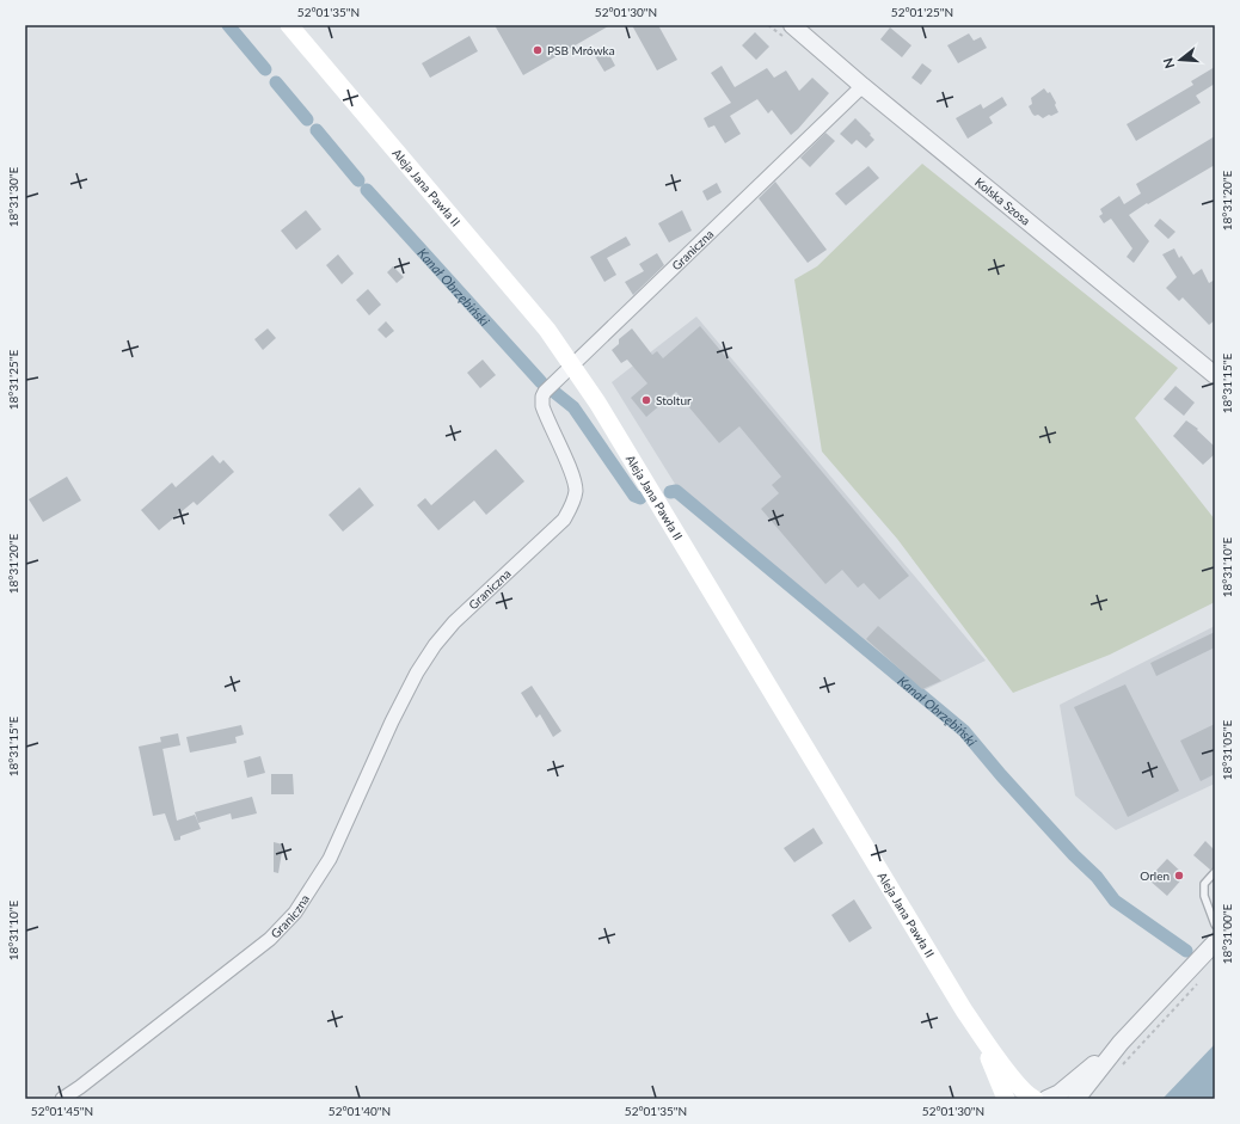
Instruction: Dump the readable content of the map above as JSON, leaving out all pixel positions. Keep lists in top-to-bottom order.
{
  "streets": {
    "main road": ["Aleja Jana Pawła II"],
    "street": ["Kolska Szosa", "Graniczna"]
  },
  "crossings": [
    ["Aleja Jana Pawła II", "Graniczna"],
    ["Kolska Szosa", "Graniczna"]
  ],
  "water": ["Kanał Obrzębiński"],
  "places": ["PSB Mrówka", "Stoltur", "Orlen"],
  "north": "left",
  "coordinates": [
    "52°01'35\"N",
    "52°01'30\"N",
    "52°01'25\"N",
    "18°31'30\"E",
    "18°31'20\"E",
    "18°31'25\"E",
    "18°31'15\"E",
    "18°31'10\"E",
    "18°31'05\"E",
    "18°31'00\"E",
    "52°01'45\"N",
    "52°01'40\"N"
  ]
}
